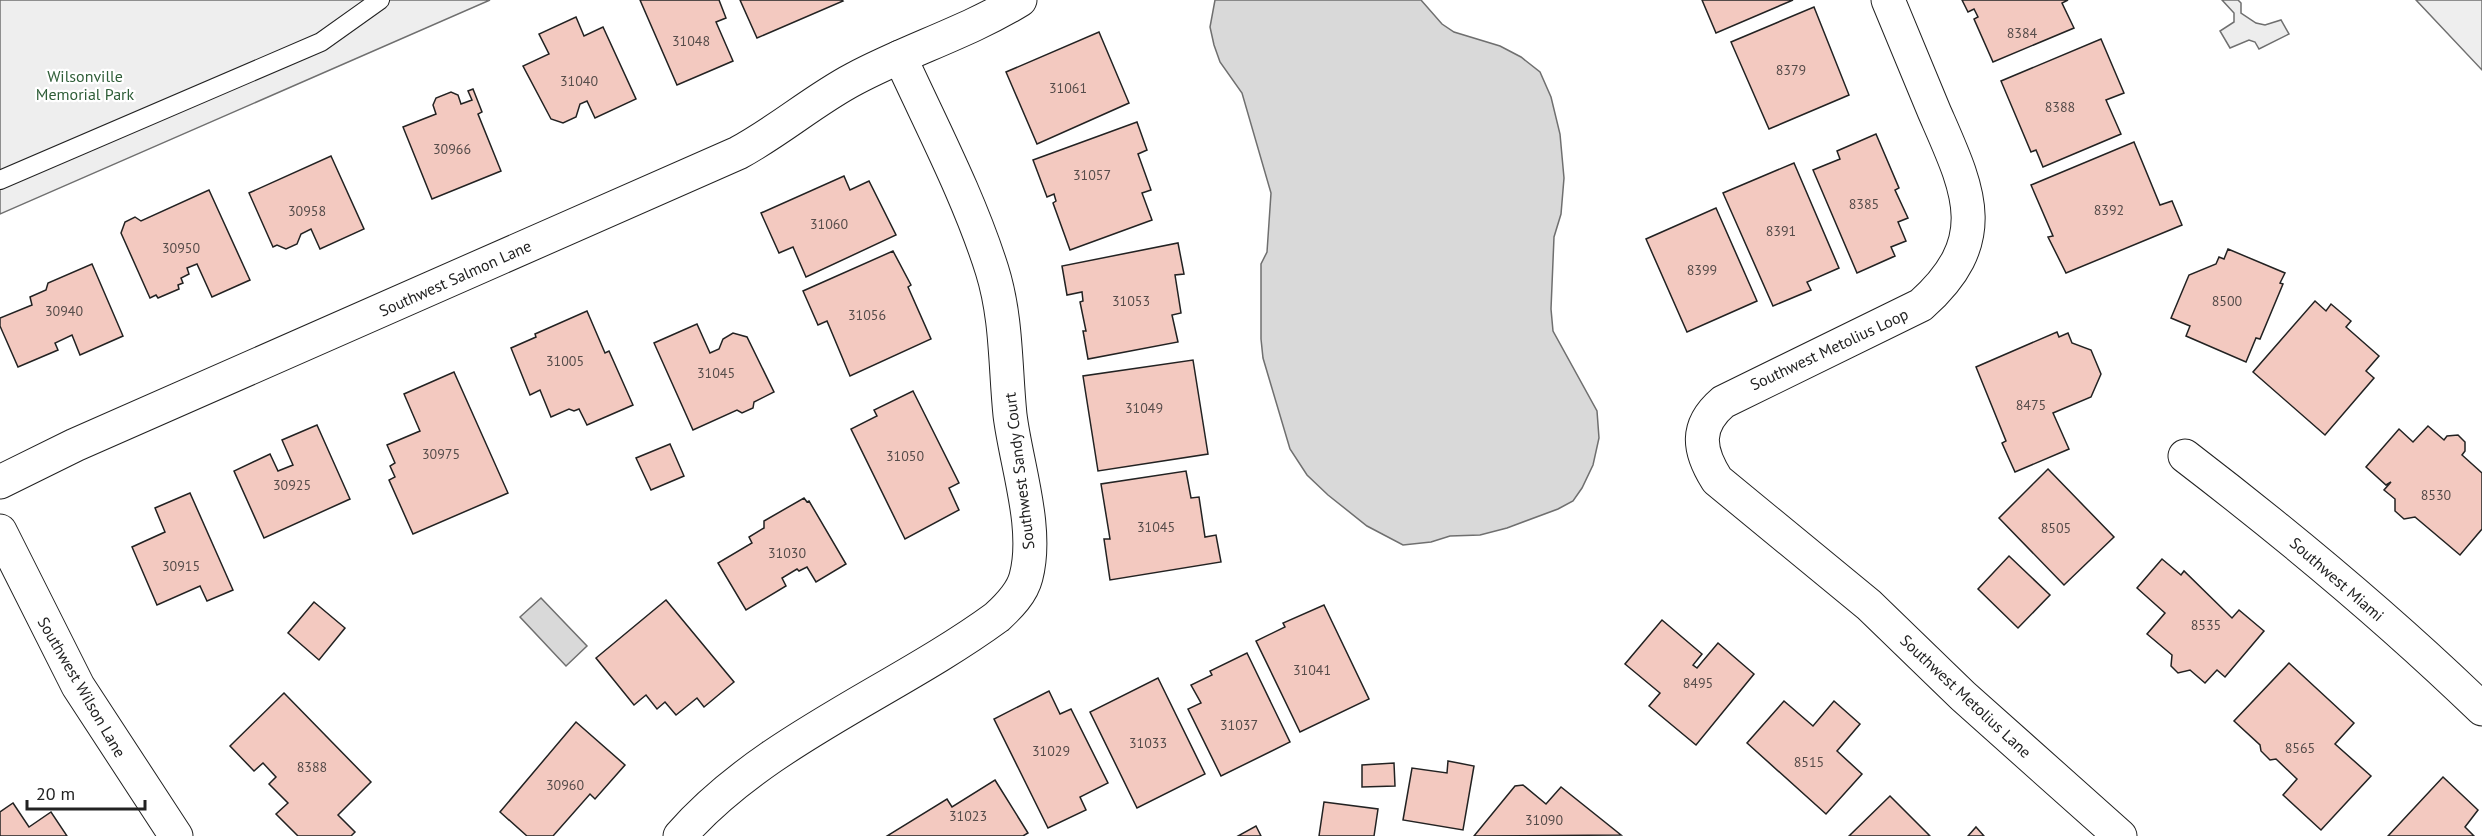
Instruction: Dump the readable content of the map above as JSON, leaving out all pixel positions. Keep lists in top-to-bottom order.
{
  "streets": {
    "street": [
      "Southwest Salmon Lane",
      "Southwest Metolius Loop",
      "Southwest Sandy Court",
      "Southwest Miami",
      "Southwest Wilson Lane",
      "Southwest Metolius Lane"
    ]
  },
  "crossings": [
    ["Southwest Salmon Lane", "Southwest Sandy Court"],
    ["Southwest Metolius Loop", "Southwest Metolius Lane"]
  ],
  "parks": ["Wilsonville Memorial Park"],
  "house_numbers": [
    "8384",
    "31048",
    "8379",
    "31040",
    "31061",
    "8388",
    "30966",
    "31057",
    "8385",
    "8392",
    "30958",
    "31060",
    "8391",
    "30950",
    "8399",
    "31053",
    "8500",
    "30940",
    "31056",
    "31005",
    "31045",
    "8475",
    "31049",
    "30975",
    "31050",
    "30925",
    "8530",
    "31045",
    "8505",
    "31030",
    "30915",
    "8535",
    "31041",
    "8495",
    "31037",
    "31033",
    "8565",
    "31029",
    "8515",
    "8388",
    "30960",
    "31023",
    "31090"
  ],
  "scale_bar": "20 m"
}
